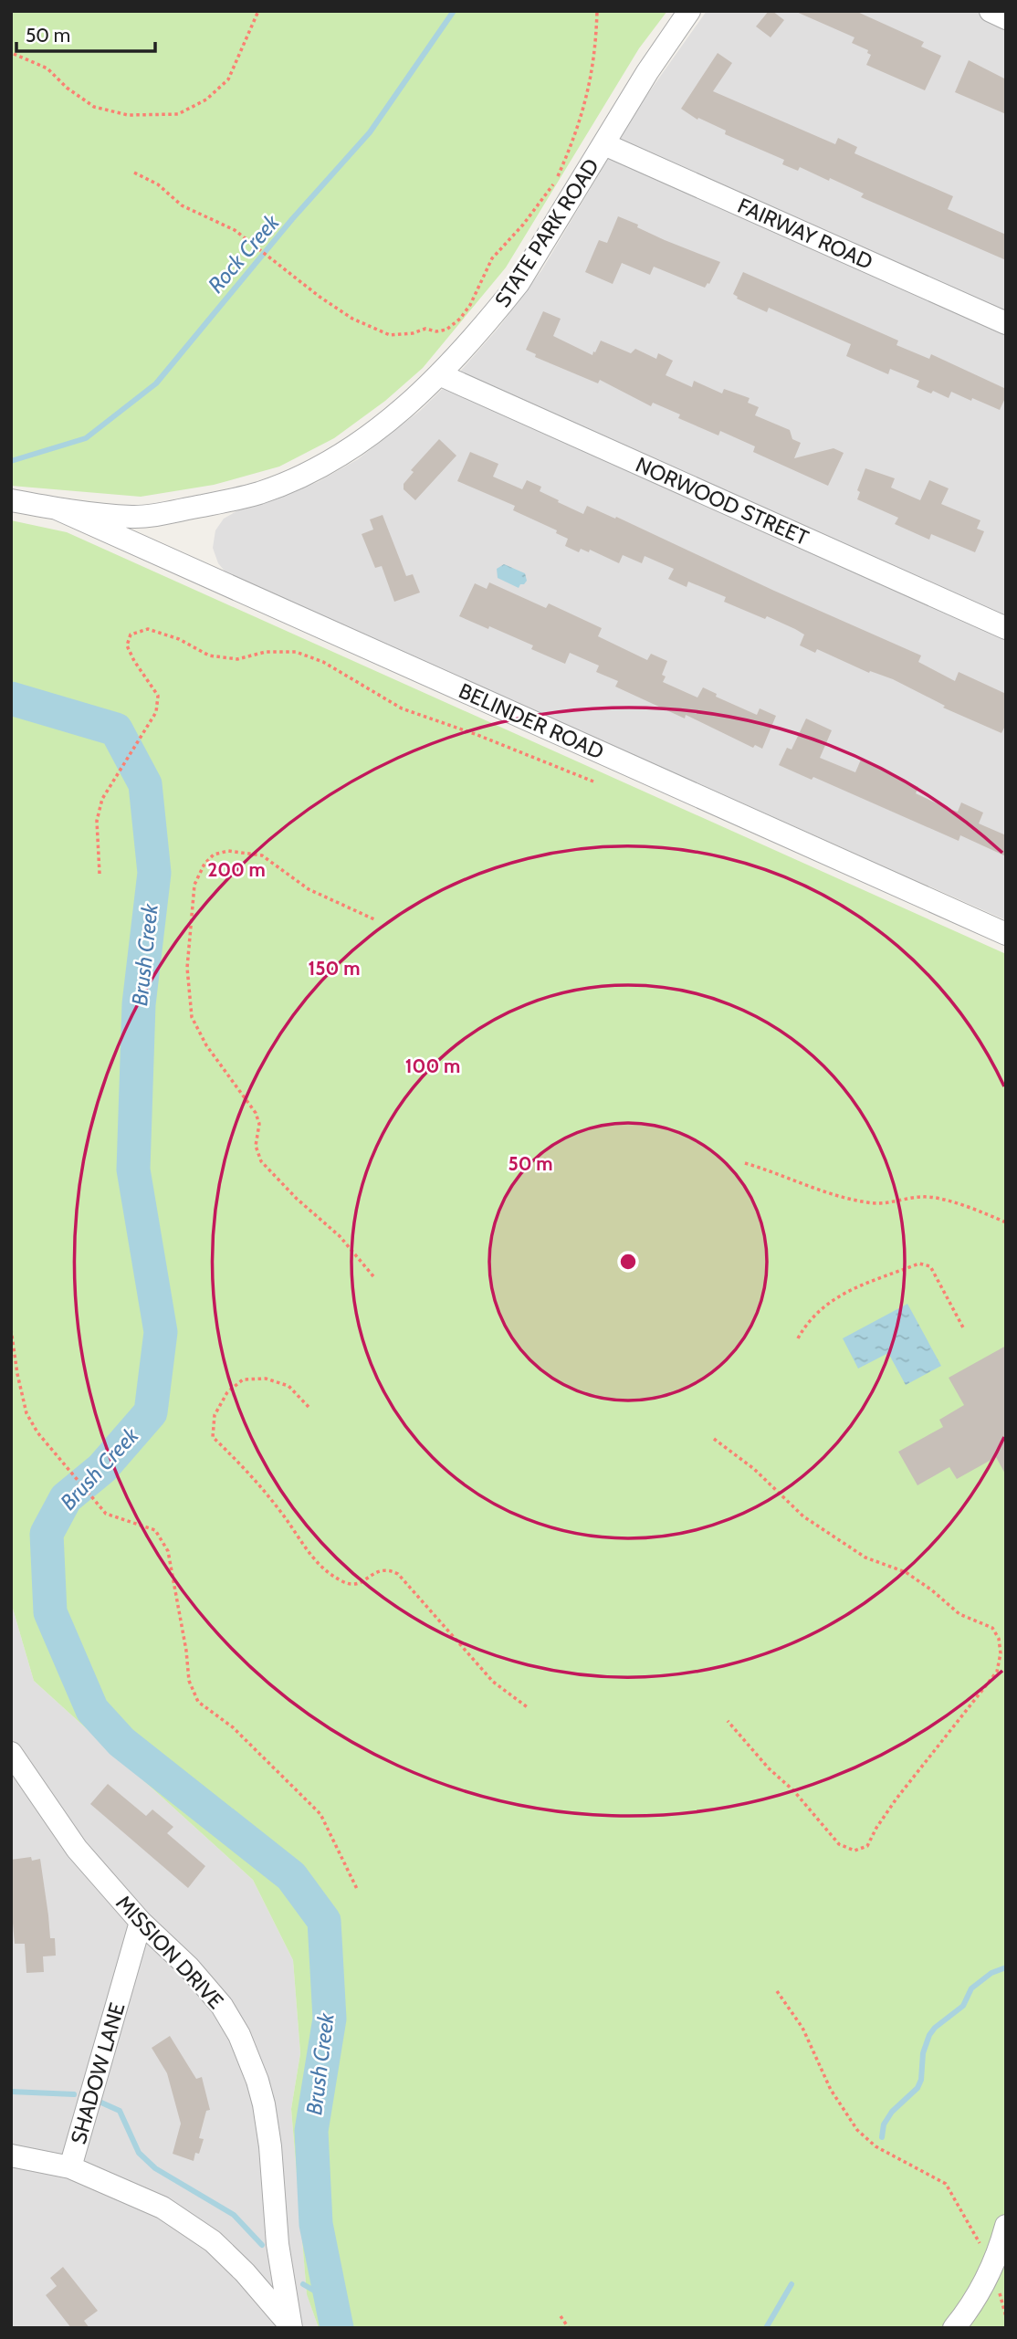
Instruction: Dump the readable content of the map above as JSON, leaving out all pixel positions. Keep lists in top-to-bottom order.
{
  "streets": {
    "street": [
      "STATE PARK ROAD",
      "FAIRWAY ROAD",
      "NORWOOD STREET",
      "BELINDER ROAD",
      "MISSION DRIVE",
      "SHADOW LANE"
    ]
  },
  "crossings": [
    ["STATE PARK ROAD", "FAIRWAY ROAD"],
    ["STATE PARK ROAD", "NORWOOD STREET"],
    ["STATE PARK ROAD", "BELINDER ROAD"],
    ["MISSION DRIVE", "SHADOW LANE"]
  ],
  "water": ["Rock Creek", "Brush Creek"],
  "scale_bar": "50 m",
  "rings": [
    "200 m",
    "150 m",
    "100 m",
    "50 m"
  ]
}
